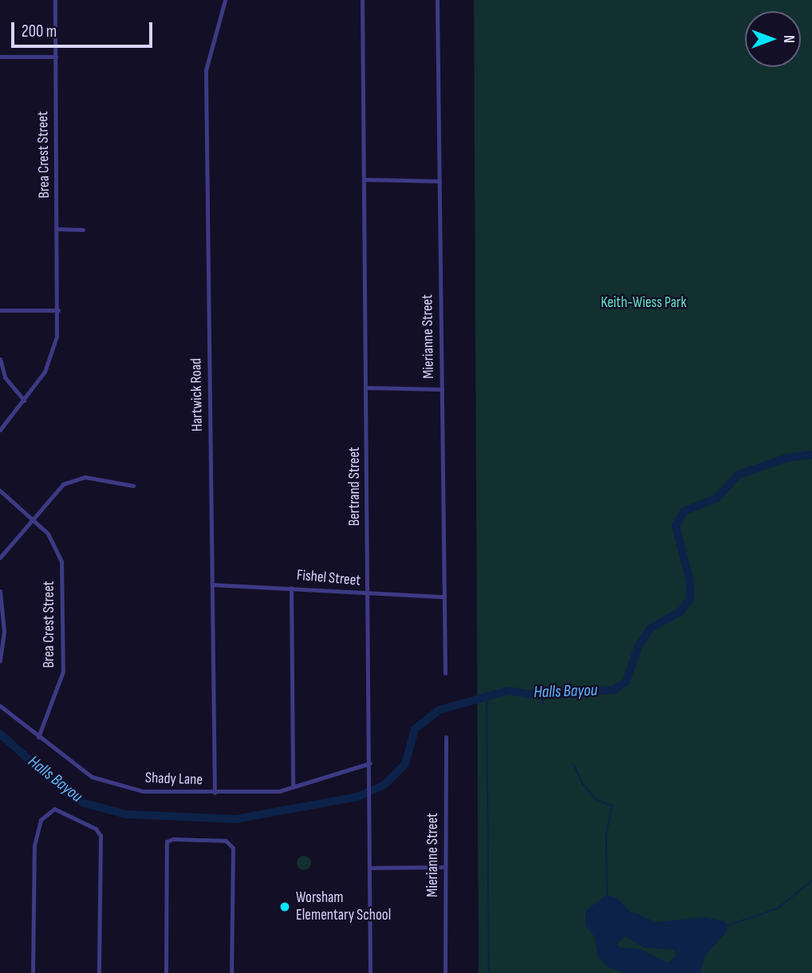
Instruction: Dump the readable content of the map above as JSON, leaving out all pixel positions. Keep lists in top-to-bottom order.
{
  "streets": {
    "street": [
      "Brea Crest Street",
      "Mierianne Street",
      "Hartwick Road",
      "Bertrand Street",
      "Fishel Street",
      "Shady Lane"
    ]
  },
  "crossings": [
    ["Brea Crest Street", "Shady Lane"],
    ["Mierianne Street", "Fishel Street"],
    ["Hartwick Road", "Fishel Street"],
    ["Hartwick Road", "Shady Lane"],
    ["Bertrand Street", "Fishel Street"],
    ["Bertrand Street", "Shady Lane"]
  ],
  "water": ["Halls Bayou"],
  "parks": ["Keith-Wiess Park"],
  "places": ["Worsham Elementary School"],
  "scale_bar": "200 m",
  "north": "right"
}
